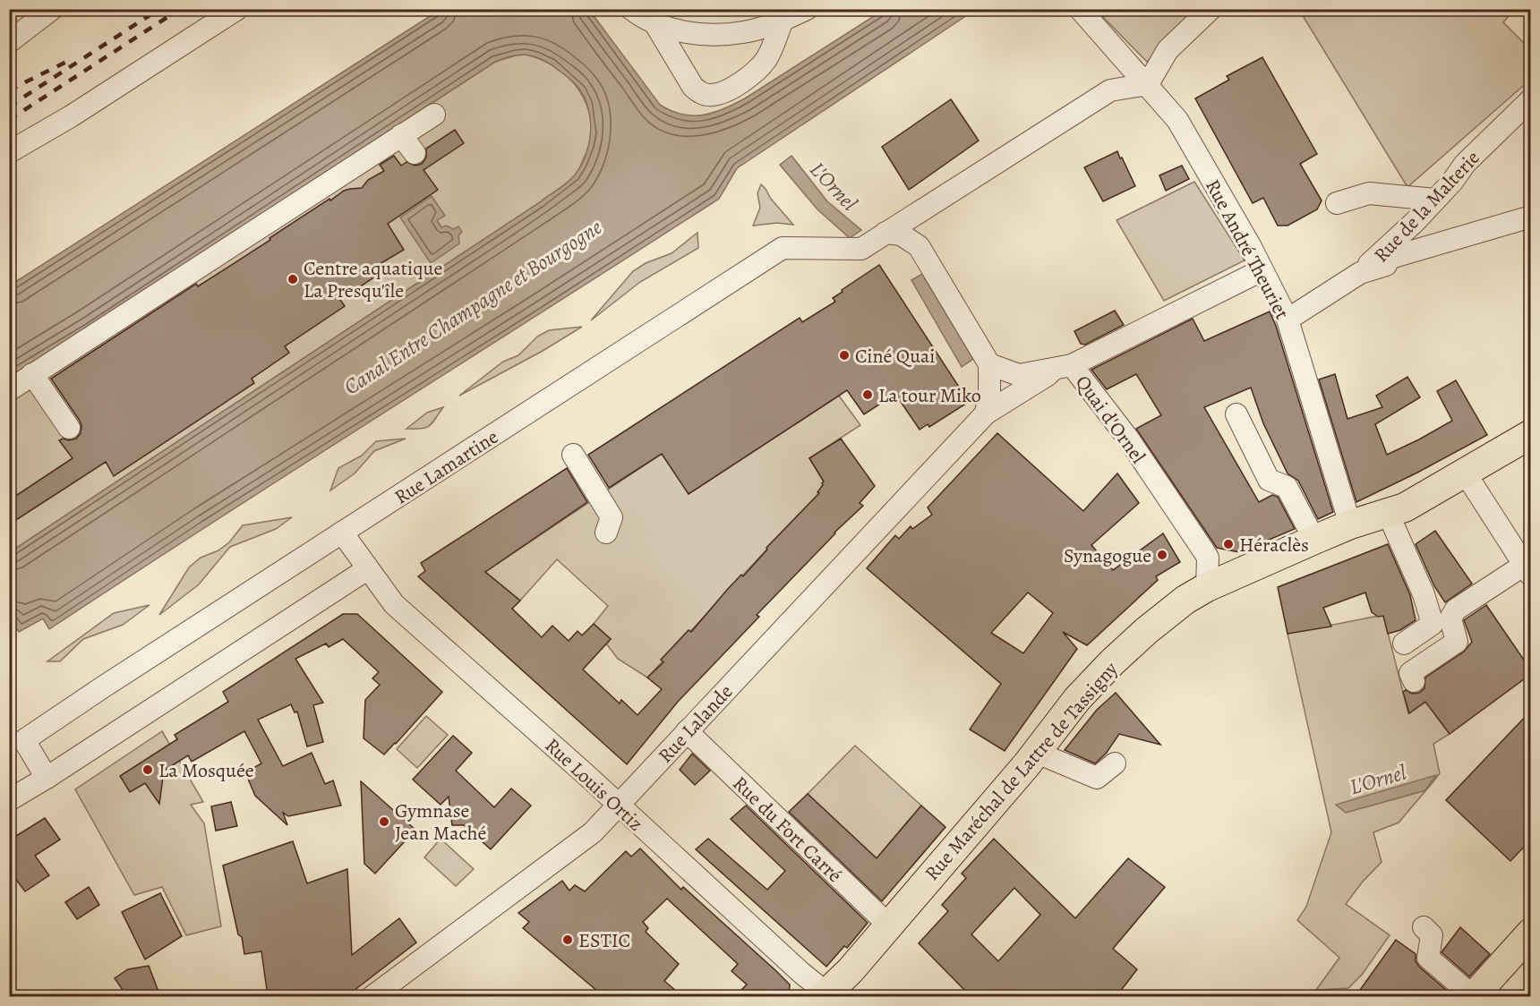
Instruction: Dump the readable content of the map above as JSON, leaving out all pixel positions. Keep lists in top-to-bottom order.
{
  "streets": {
    "main road": ["Rue Maréchal de Lattre de Tassigny"],
    "street": [
      "Rue de la Malterie",
      "Rue André Theuriet",
      "Quai d'Ornel",
      "Rue Lamartine",
      "Rue Lalande",
      "Rue Louis Ortiz",
      "Rue du Fort Carré"
    ]
  },
  "crossings": [
    ["Rue de la Malterie", "Rue André Theuriet"],
    ["Rue André Theuriet", "Rue Lamartine"],
    ["Rue André Theuriet", "Rue Maréchal de Lattre de Tassigny"],
    ["Quai d'Ornel", "Rue Lalande"],
    ["Rue Lamartine", "Rue Louis Ortiz"],
    ["Rue Lalande", "Rue Louis Ortiz"],
    ["Rue Lalande", "Rue du Fort Carré"],
    ["Rue Maréchal de Lattre de Tassigny", "Rue Louis Ortiz"],
    ["Rue Maréchal de Lattre de Tassigny", "Rue du Fort Carré"]
  ],
  "water": ["L'Ornel", "Canal Entre Champagne et Bourgogne"],
  "places": [
    "Centre aquatique La Presqu'île",
    "Ciné Quai",
    "La tour Miko",
    "Héraclès",
    "Synagogue",
    "La Mosquée",
    "Gymnase Jean Maché",
    "ESTIC"
  ]
}
